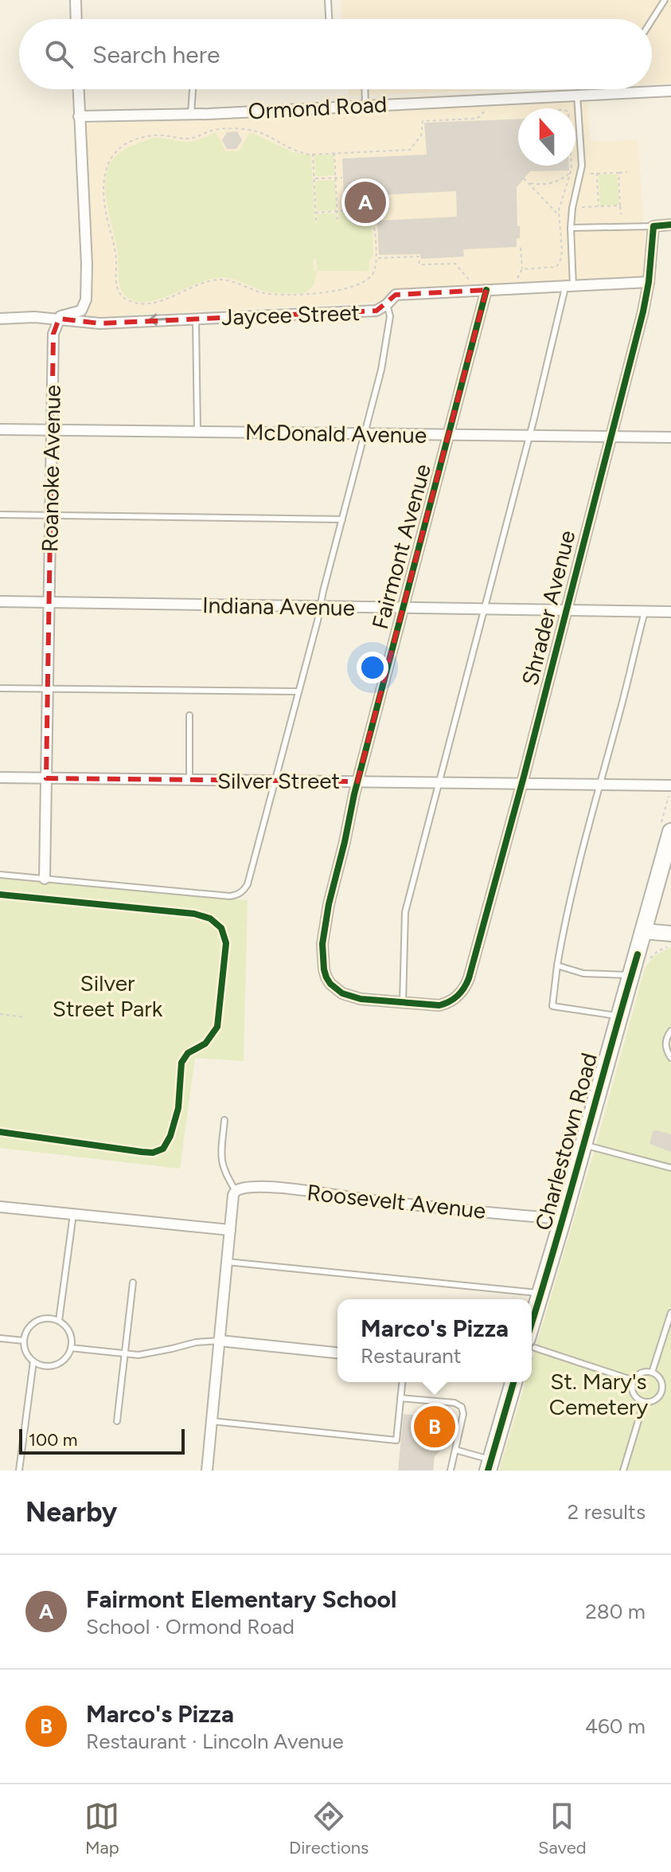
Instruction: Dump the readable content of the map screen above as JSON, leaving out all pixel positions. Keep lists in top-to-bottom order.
{
  "streets": {
    "main road": ["Charlestown Road"],
    "street": [
      "Ormond Road",
      "Jaycee Street",
      "McDonald Avenue",
      "Roanoke Avenue",
      "Fairmont Avenue",
      "Indiana Avenue",
      "Shrader Avenue",
      "Silver Street",
      "Roosevelt Avenue"
    ]
  },
  "crossings": [
    ["Jaycee Street", "Roanoke Avenue"],
    ["Jaycee Street", "Fairmont Avenue"],
    ["Jaycee Street", "Shrader Avenue"],
    ["McDonald Avenue", "Roanoke Avenue"],
    ["McDonald Avenue", "Fairmont Avenue"],
    ["McDonald Avenue", "Shrader Avenue"],
    ["Roanoke Avenue", "Indiana Avenue"],
    ["Roanoke Avenue", "Silver Street"],
    ["Fairmont Avenue", "Indiana Avenue"],
    ["Fairmont Avenue", "Shrader Avenue"],
    ["Fairmont Avenue", "Silver Street"],
    ["Indiana Avenue", "Shrader Avenue"],
    ["Shrader Avenue", "Silver Street"],
    ["Charlestown Road", "Roosevelt Avenue"]
  ],
  "parks": ["Silver Street Park", "St. Mary's Cemetery"],
  "scale_bar": "100 m",
  "north": "top",
  "page": {
    "search": "Search here",
    "pins": ["A", "B"],
    "popup": ["Marco's Pizza", "Restaurant"],
    "scale": "100 m",
    "heading": ["Nearby", "2 results"],
    "list": [
      {
        "mark": "A",
        "name": "Fairmont Elementary School",
        "note": "School · Ormond Road",
        "value": "280 m"
      },
      {
        "mark": "B",
        "name": "Marco's Pizza",
        "note": "Restaurant · Lincoln Avenue",
        "value": "460 m"
      }
    ],
    "nav": ["Map", "Directions", "Saved"]
  }
}
